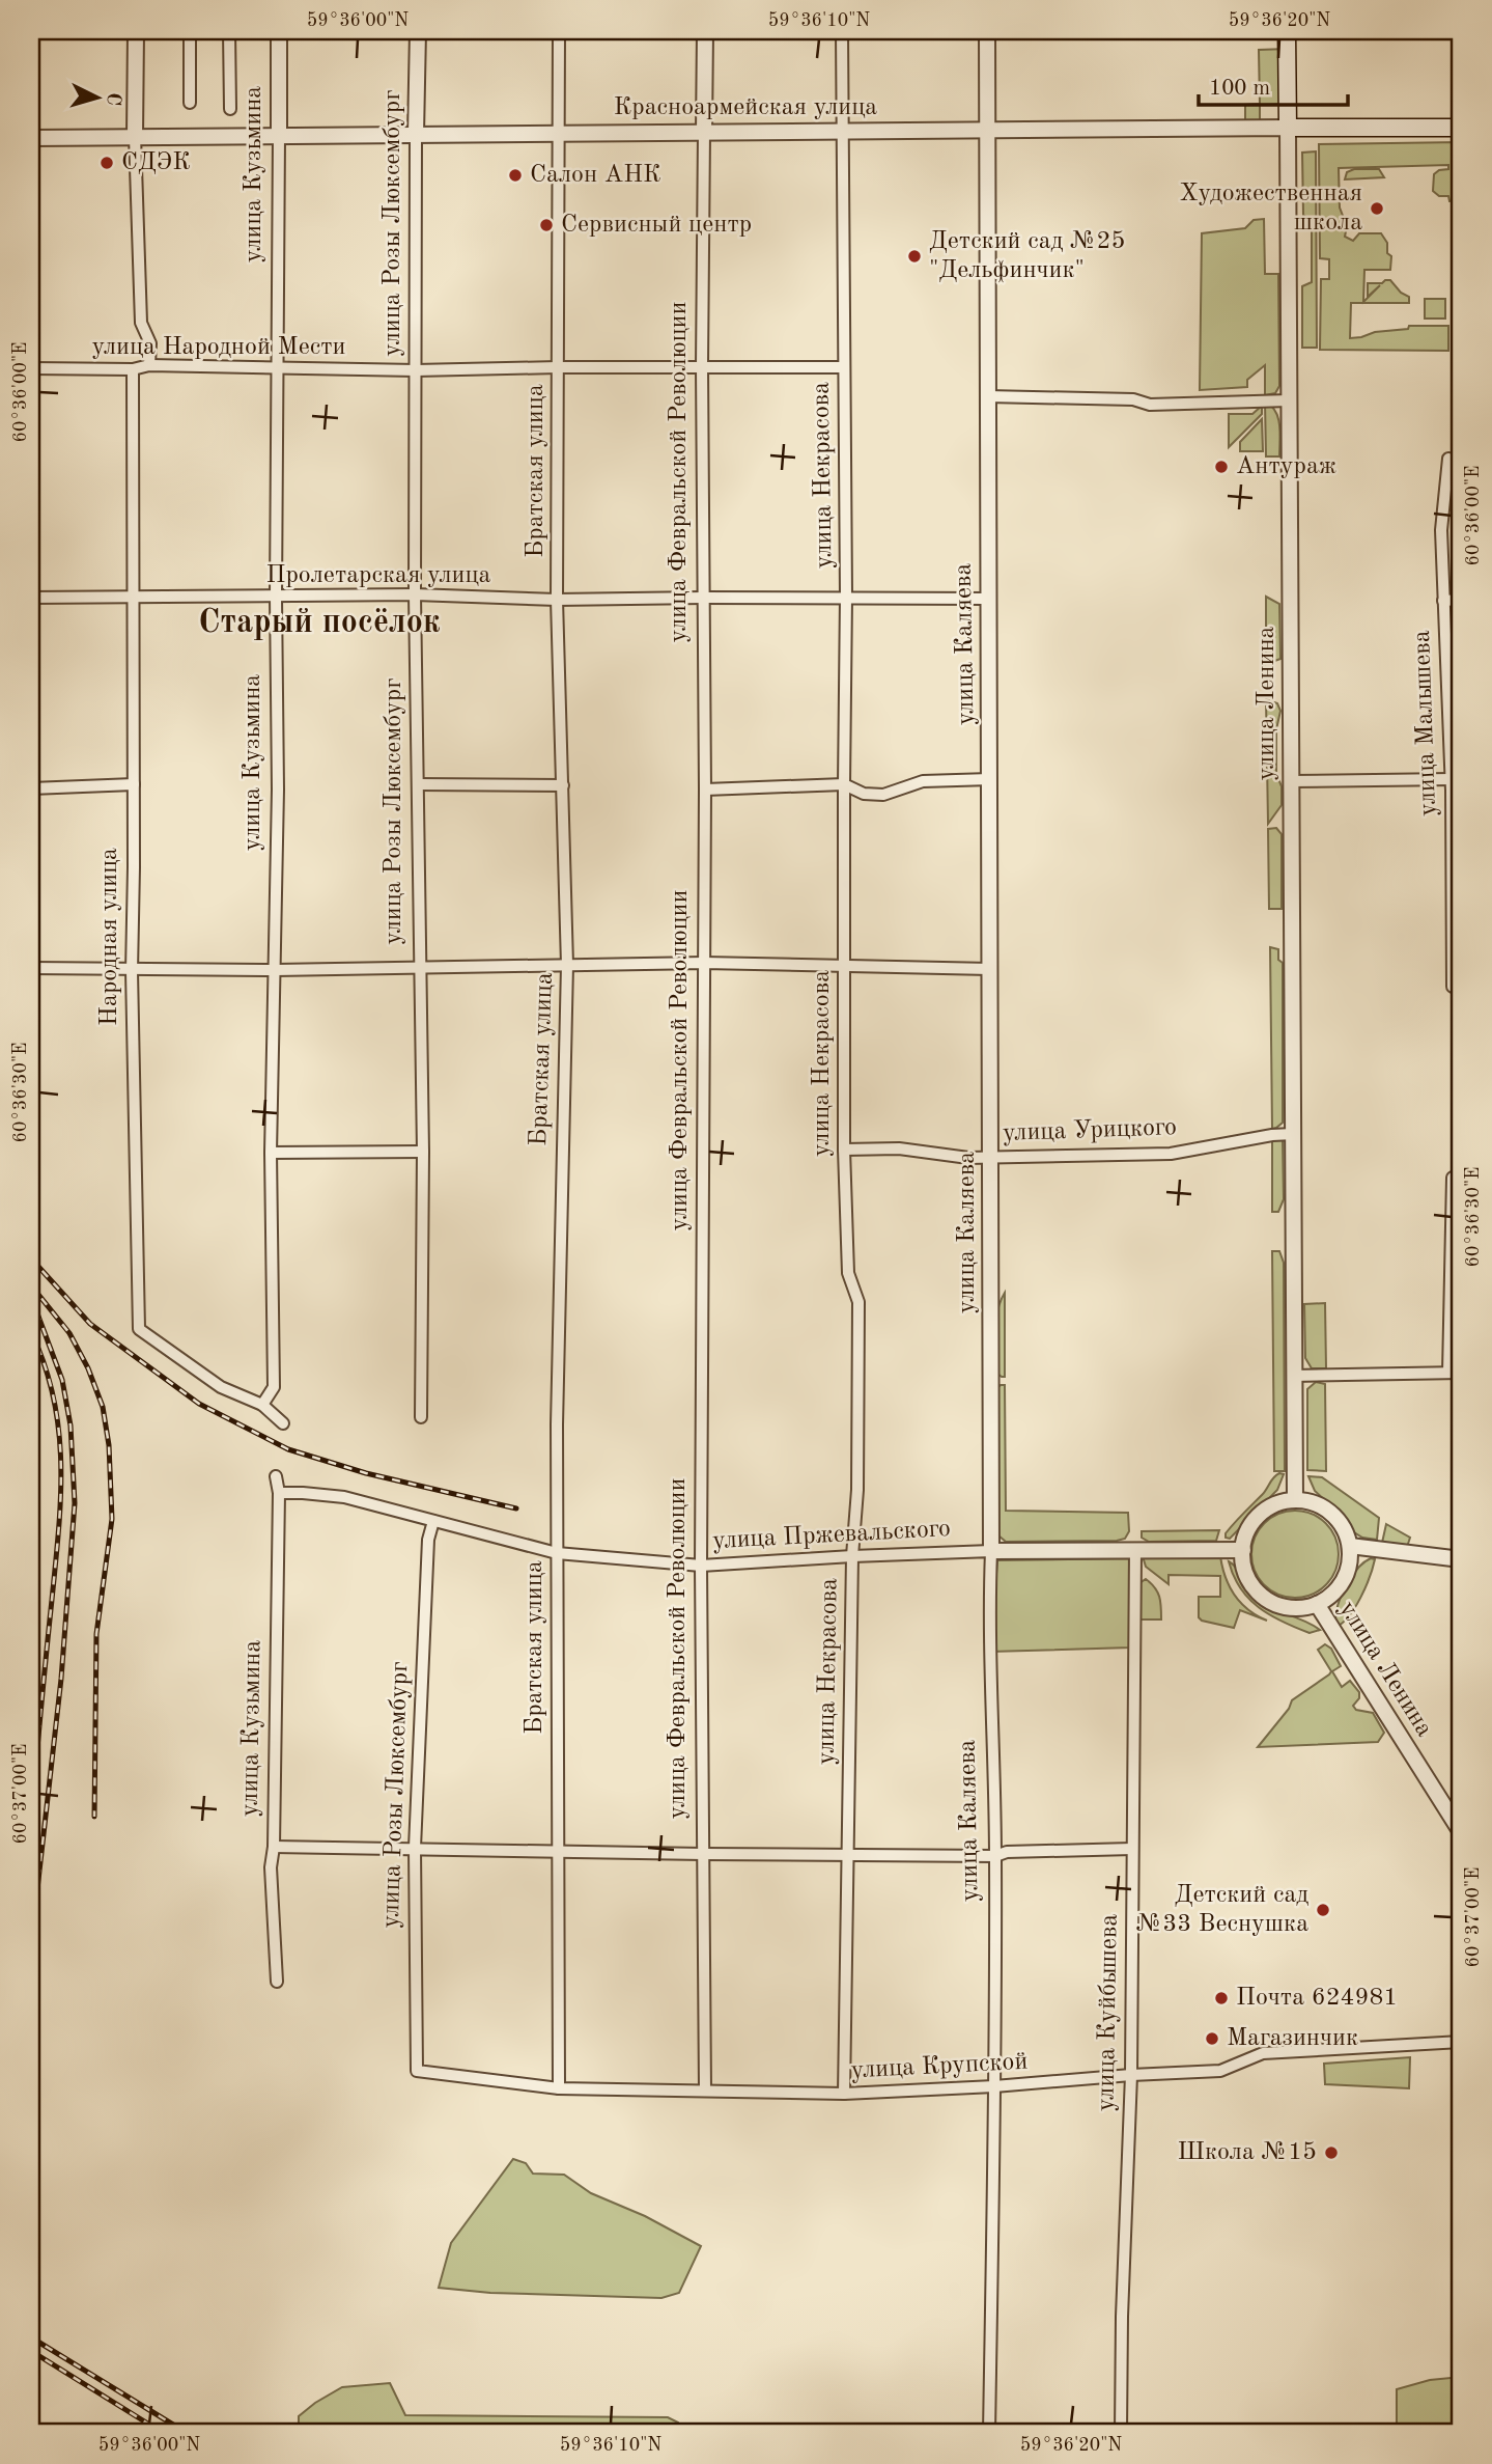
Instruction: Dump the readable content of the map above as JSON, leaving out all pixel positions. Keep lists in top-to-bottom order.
{
  "streets": {
    "main road": ["Красноармейская улица", "улица Ленина"],
    "street": [
      "улица Кузьмина",
      "улица Розы Люксембург",
      "улица Народной Мести",
      "Братская улица",
      "улица Февральской Революции",
      "улица Некрасова",
      "Пролетарская улица",
      "улица Каляева",
      "улица Малышева",
      "Народная улица",
      "улица Урицкого",
      "улица Пржевальского",
      "улица Куйбышева",
      "улица Крупской"
    ]
  },
  "crossings": [
    ["Красноармейская улица", "улица Кузьмина"],
    ["Красноармейская улица", "улица Розы Люксембург"],
    ["Красноармейская улица", "Братская улица"],
    ["Красноармейская улица", "улица Февральской Революции"],
    ["Красноармейская улица", "улица Некрасова"],
    ["Красноармейская улица", "улица Каляева"],
    ["Красноармейская улица", "улица Ленина"],
    ["улица Кузьмина", "улица Народной Мести"],
    ["улица Кузьмина", "Пролетарская улица"],
    ["улица Кузьмина", "Народная улица"],
    ["улица Кузьмина", "улица Пржевальского"],
    ["улица Розы Люксембург", "улица Народной Мести"],
    ["улица Розы Люксембург", "Пролетарская улица"],
    ["улица Розы Люксембург", "улица Пржевальского"],
    ["улица Розы Люксембург", "улица Крупской"],
    ["улица Народной Мести", "Братская улица"],
    ["улица Народной Мести", "улица Февральской Революции"],
    ["улица Народной Мести", "улица Некрасова"],
    ["улица Народной Мести", "Народная улица"],
    ["Братская улица", "Пролетарская улица"],
    ["Братская улица", "улица Пржевальского"],
    ["Братская улица", "улица Крупской"],
    ["улица Февральской Революции", "Пролетарская улица"],
    ["улица Февральской Революции", "улица Пржевальского"],
    ["улица Февральской Революции", "улица Крупской"],
    ["улица Некрасова", "Пролетарская улица"],
    ["улица Некрасова", "улица Урицкого"],
    ["улица Некрасова", "улица Пржевальского"],
    ["улица Некрасова", "улица Крупской"],
    ["Пролетарская улица", "улица Каляева"],
    ["Пролетарская улица", "Народная улица"],
    ["улица Каляева", "улица Урицкого"],
    ["улица Каляева", "улица Пржевальского"],
    ["улица Каляева", "улица Крупской"],
    ["улица Ленина", "улица Урицкого"],
    ["улица Ленина", "улица Пржевальского"],
    ["улица Пржевальского", "улица Куйбышева"],
    ["улица Куйбышева", "улица Крупской"]
  ],
  "districts": ["Старый посёлок"],
  "places": [
    "СДЭК",
    "Салон АНК",
    "Художественная школа",
    "Сервисный центр",
    "Детский сад №25 \"Дельфинчик\"",
    "Антураж",
    "Детский сад №33 Веснушка",
    "Почта 624981",
    "Магазинчик",
    "Школа №15"
  ],
  "scale_bar": "100 m",
  "north": "right",
  "coordinates": [
    "59°36'00\"N",
    "59°36'10\"N",
    "59°36'20\"N",
    "60°36'00\"E",
    "60°36'30\"E",
    "60°37'00\"E"
  ]
}
